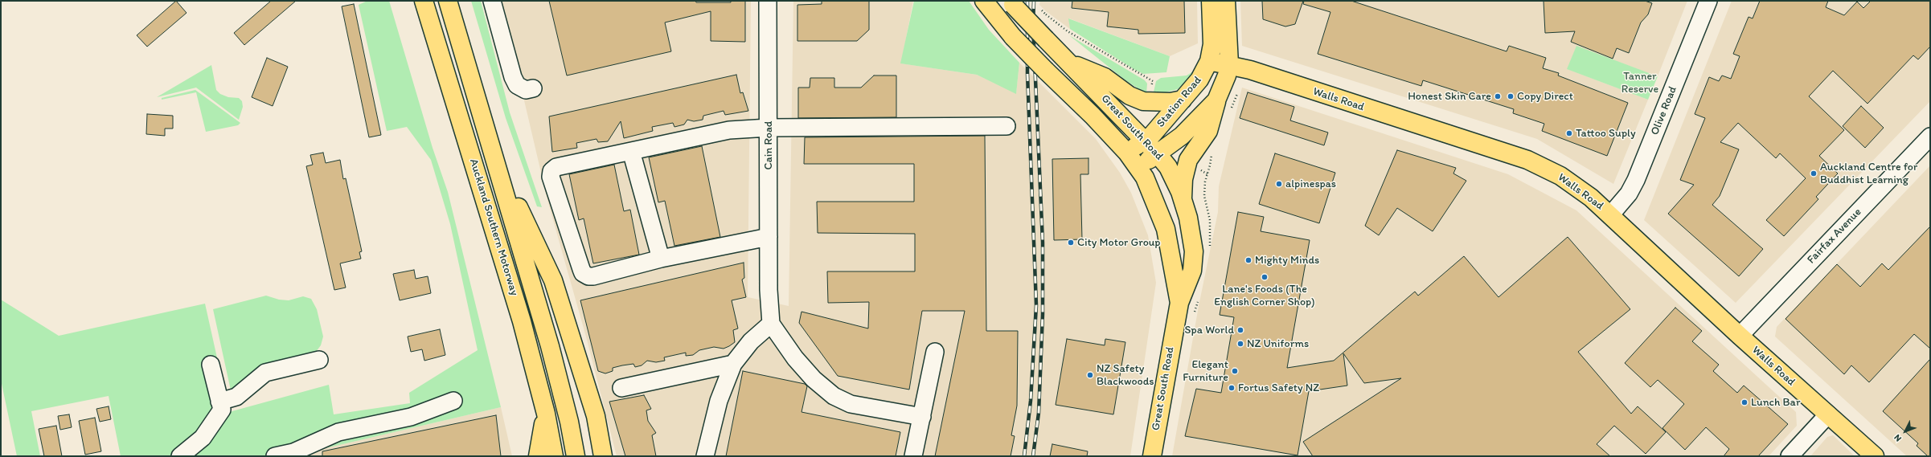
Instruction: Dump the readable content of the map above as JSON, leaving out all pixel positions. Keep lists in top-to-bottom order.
{
  "streets": {
    "main road": [
      "Walls Road",
      "Station Road",
      "Great South Road",
      "Auckland Southern Motorway"
    ],
    "street": ["Olive Road", "Cain Road", "Fairfax Avenue"]
  },
  "crossings": [
    ["Walls Road", "Station Road"],
    ["Walls Road", "Olive Road"],
    ["Walls Road", "Fairfax Avenue"],
    ["Station Road", "Great South Road"]
  ],
  "parks": ["Tanner Reserve"],
  "places": [
    "Honest Skin Care",
    "Copy Direct",
    "Tattoo Suply",
    "Auckland Centre for Buddhist Learning",
    "alpinespas",
    "City Motor Group",
    "Mighty Minds",
    "Lane's Foods (The English Corner Shop)",
    "Spa World",
    "NZ Uniforms",
    "Elegant Furniture",
    "NZ Safety Blackwoods",
    "Fortus Safety NZ",
    "Lunch Bar"
  ],
  "north": "bottom left"
}
